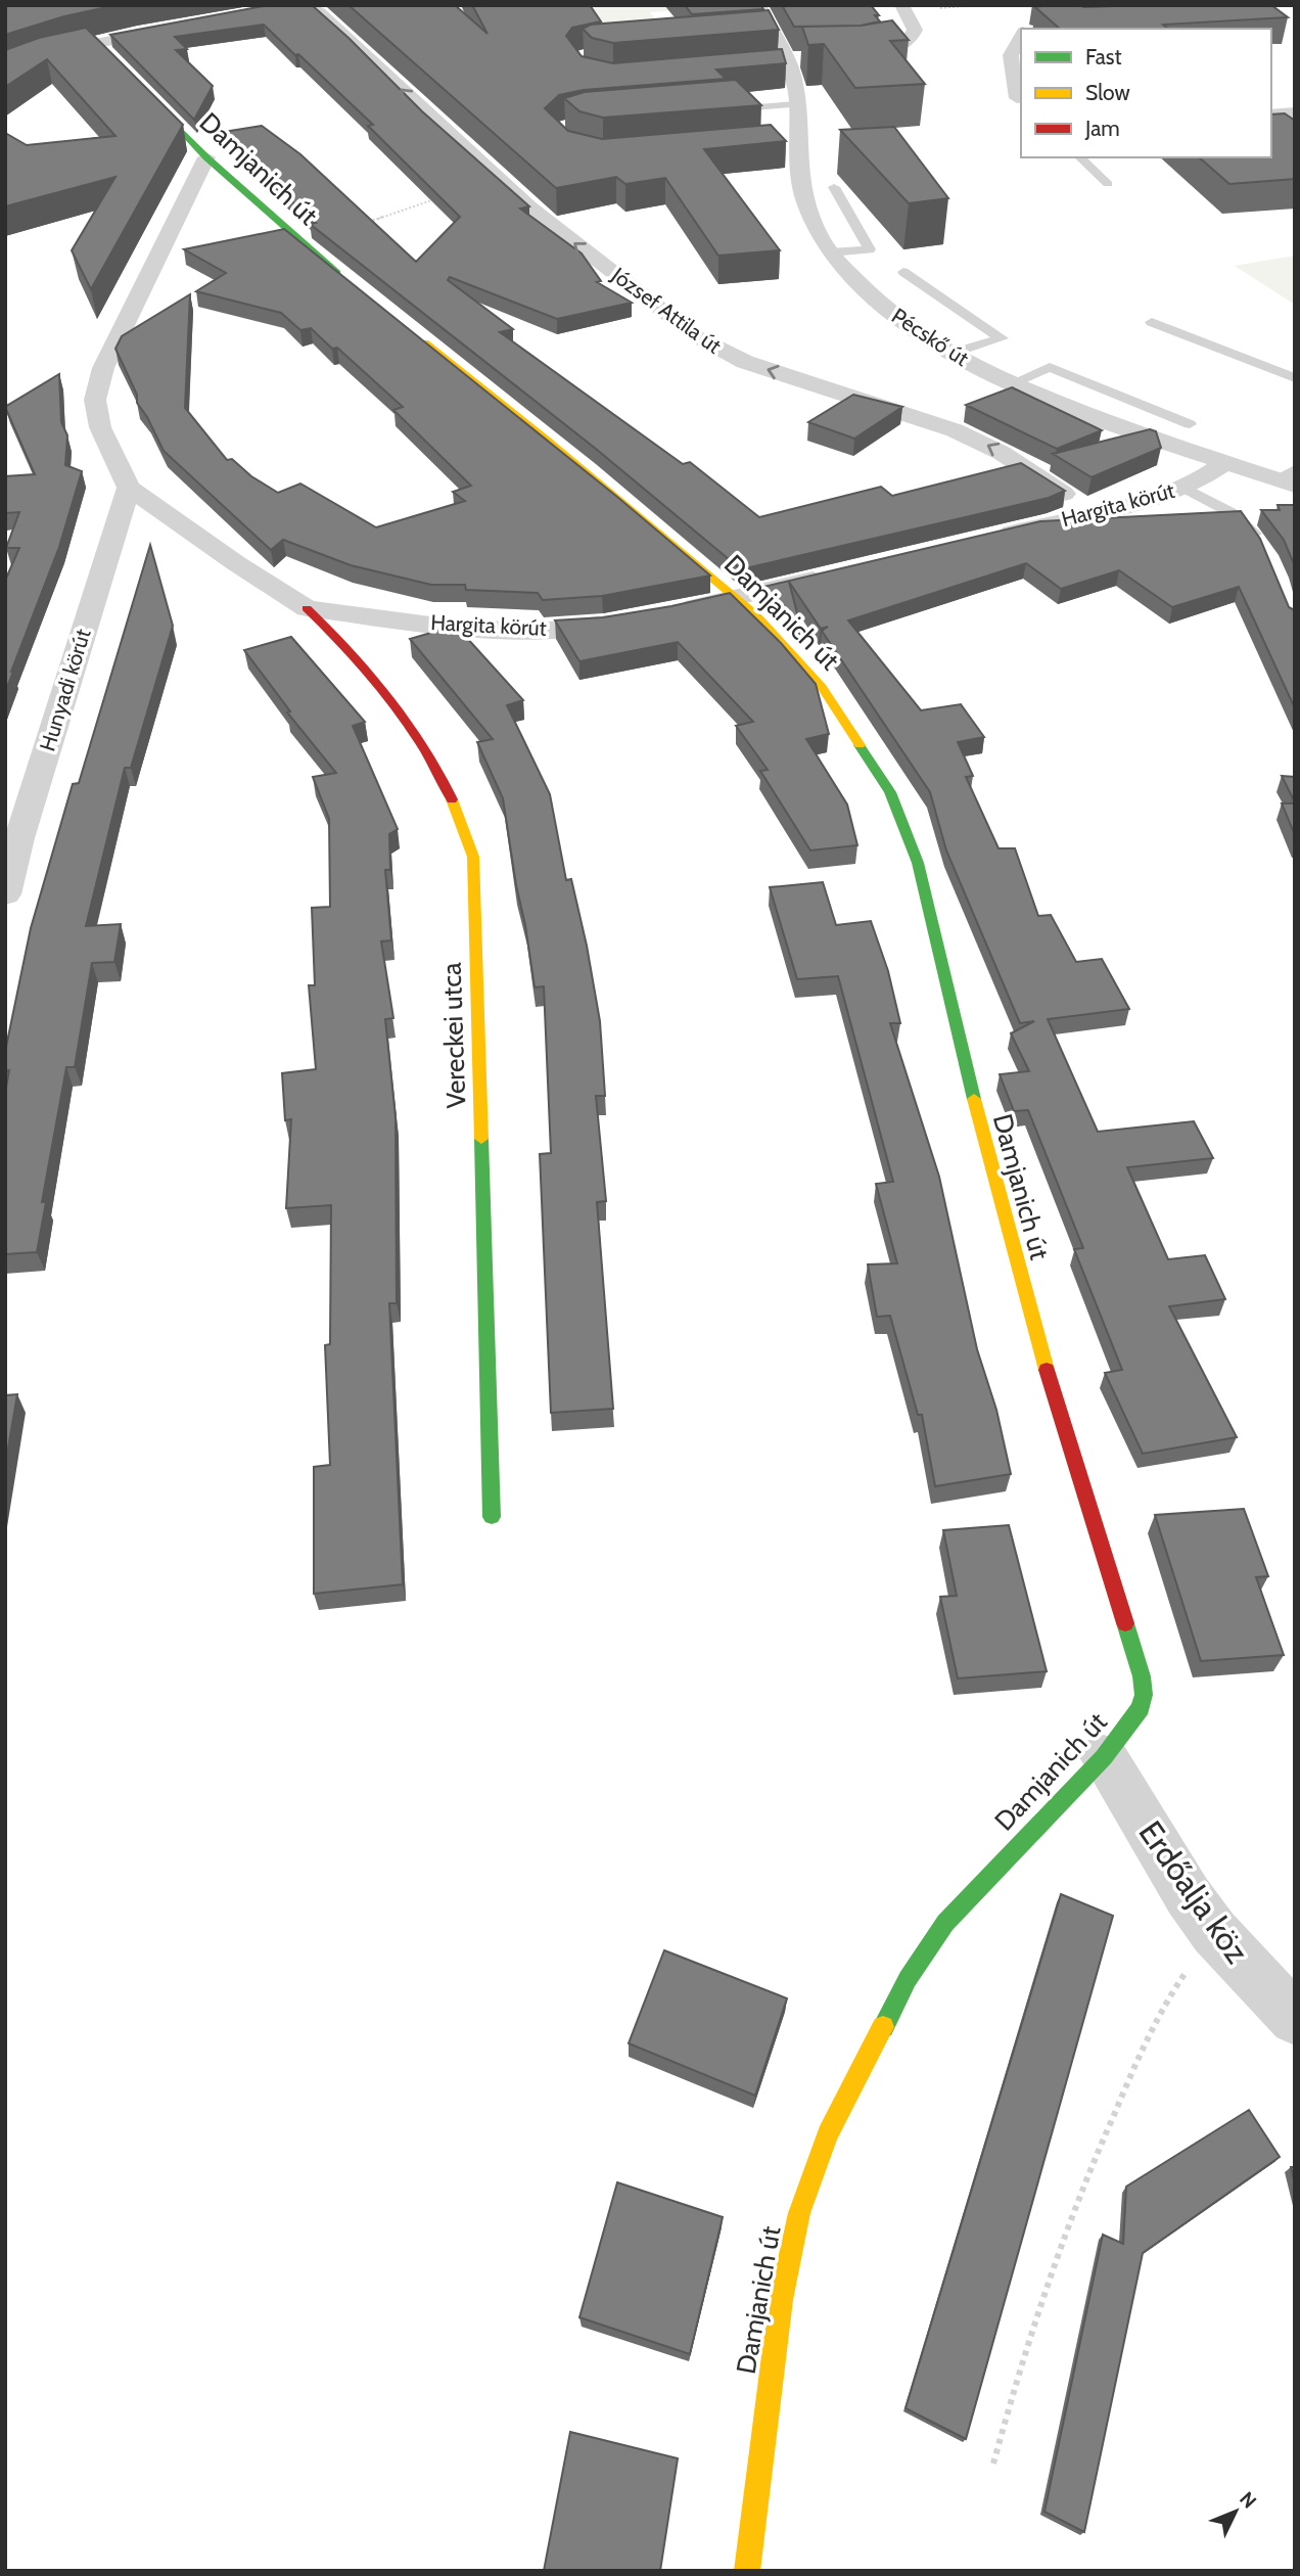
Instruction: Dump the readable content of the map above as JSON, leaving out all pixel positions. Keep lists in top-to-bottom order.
{
  "streets": {
    "street": [
      "Damjanich út",
      "József Attila út",
      "Pécskő út",
      "Hargita körút",
      "Hunyadi körút",
      "Vereckei utca",
      "Erdőalja köz"
    ]
  },
  "crossings": [
    ["Damjanich út", "Hargita körút"],
    ["Damjanich út", "Erdőalja köz"],
    ["József Attila út", "Hargita körút"],
    ["Pécskő út", "Hargita körút"],
    ["Hargita körút", "Hunyadi körút"],
    ["Hargita körút", "Vereckei utca"]
  ],
  "one_way": ["József Attila út"],
  "legend": ["Fast", "Slow", "Jam"],
  "north": "top right"
}
